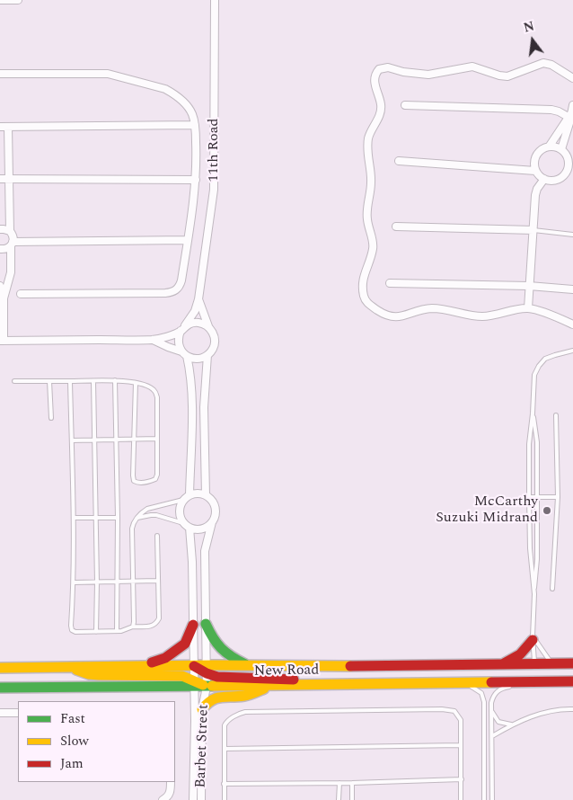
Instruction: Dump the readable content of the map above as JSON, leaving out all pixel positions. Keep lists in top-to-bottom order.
{
  "streets": {
    "main road": ["New Road"],
    "street": ["11th Road", "Barbet Street"]
  },
  "crossings": [
    ["New Road", "Barbet Street"]
  ],
  "places": ["McCarthy Suzuki Midrand"],
  "legend": ["Fast", "Slow", "Jam"],
  "north": "top"
}
